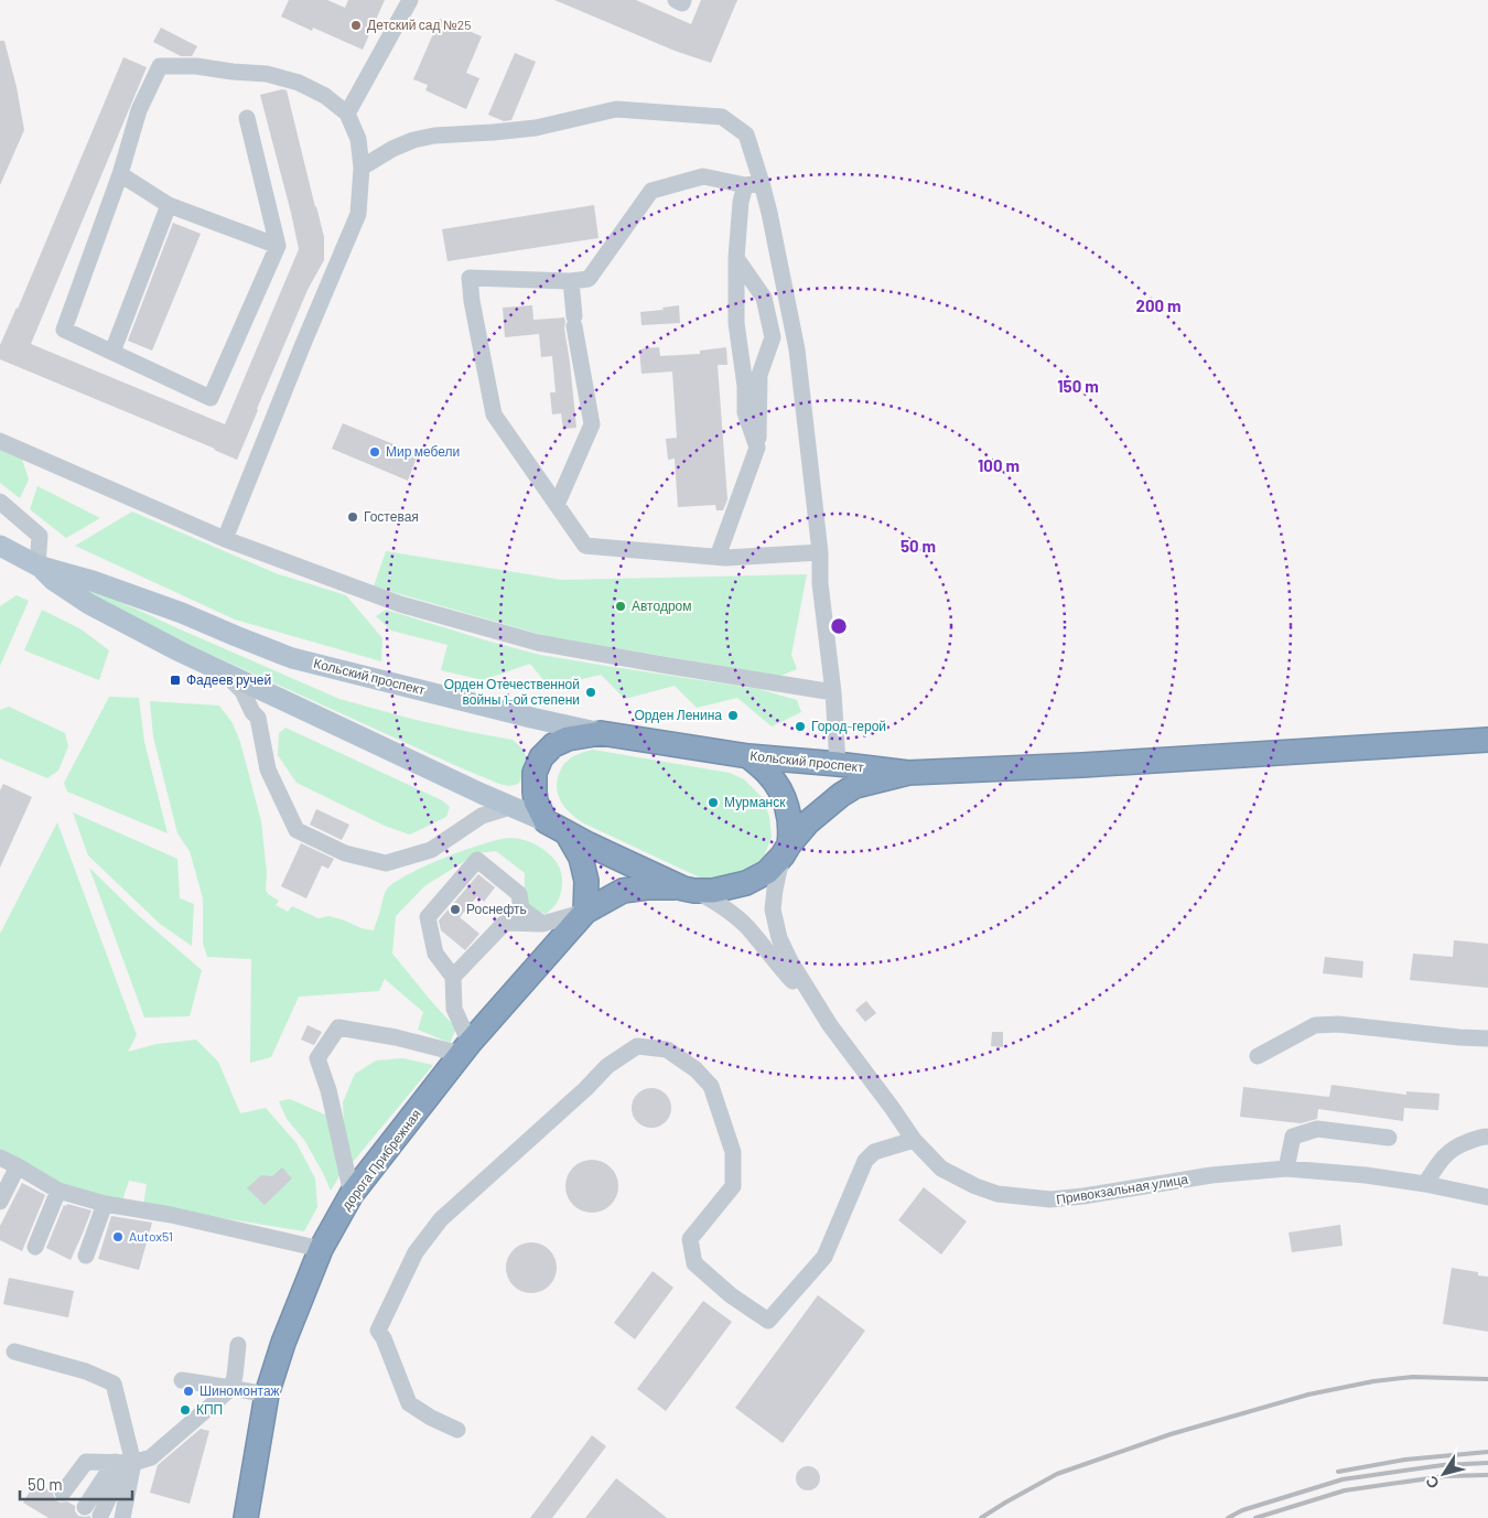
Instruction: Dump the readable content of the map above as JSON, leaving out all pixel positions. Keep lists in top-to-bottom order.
{
  "streets": {
    "highway": ["Кольский проспект", "дорога Прибрежная"],
    "street": ["Привокзальная улица"]
  },
  "crossings": [
    ["Кольский проспект", "дорога Прибрежная"]
  ],
  "places": {
    "other": [
      "Детский сад №25",
      "Мир мебели",
      "Гостевая",
      "Автодром",
      "Орден Отечественной войны 1-ой степени",
      "Орден Ленина",
      "Город-герой",
      "Мурманск",
      "Роснефть",
      "Autox51",
      "Шиномонтаж",
      "КПП"
    ],
    "transit": ["Фадеев ручей"]
  },
  "scale_bar": "50 m",
  "north": "bottom left",
  "rings": [
    "200 m",
    "150 m",
    "100 m",
    "50 m"
  ]
}
